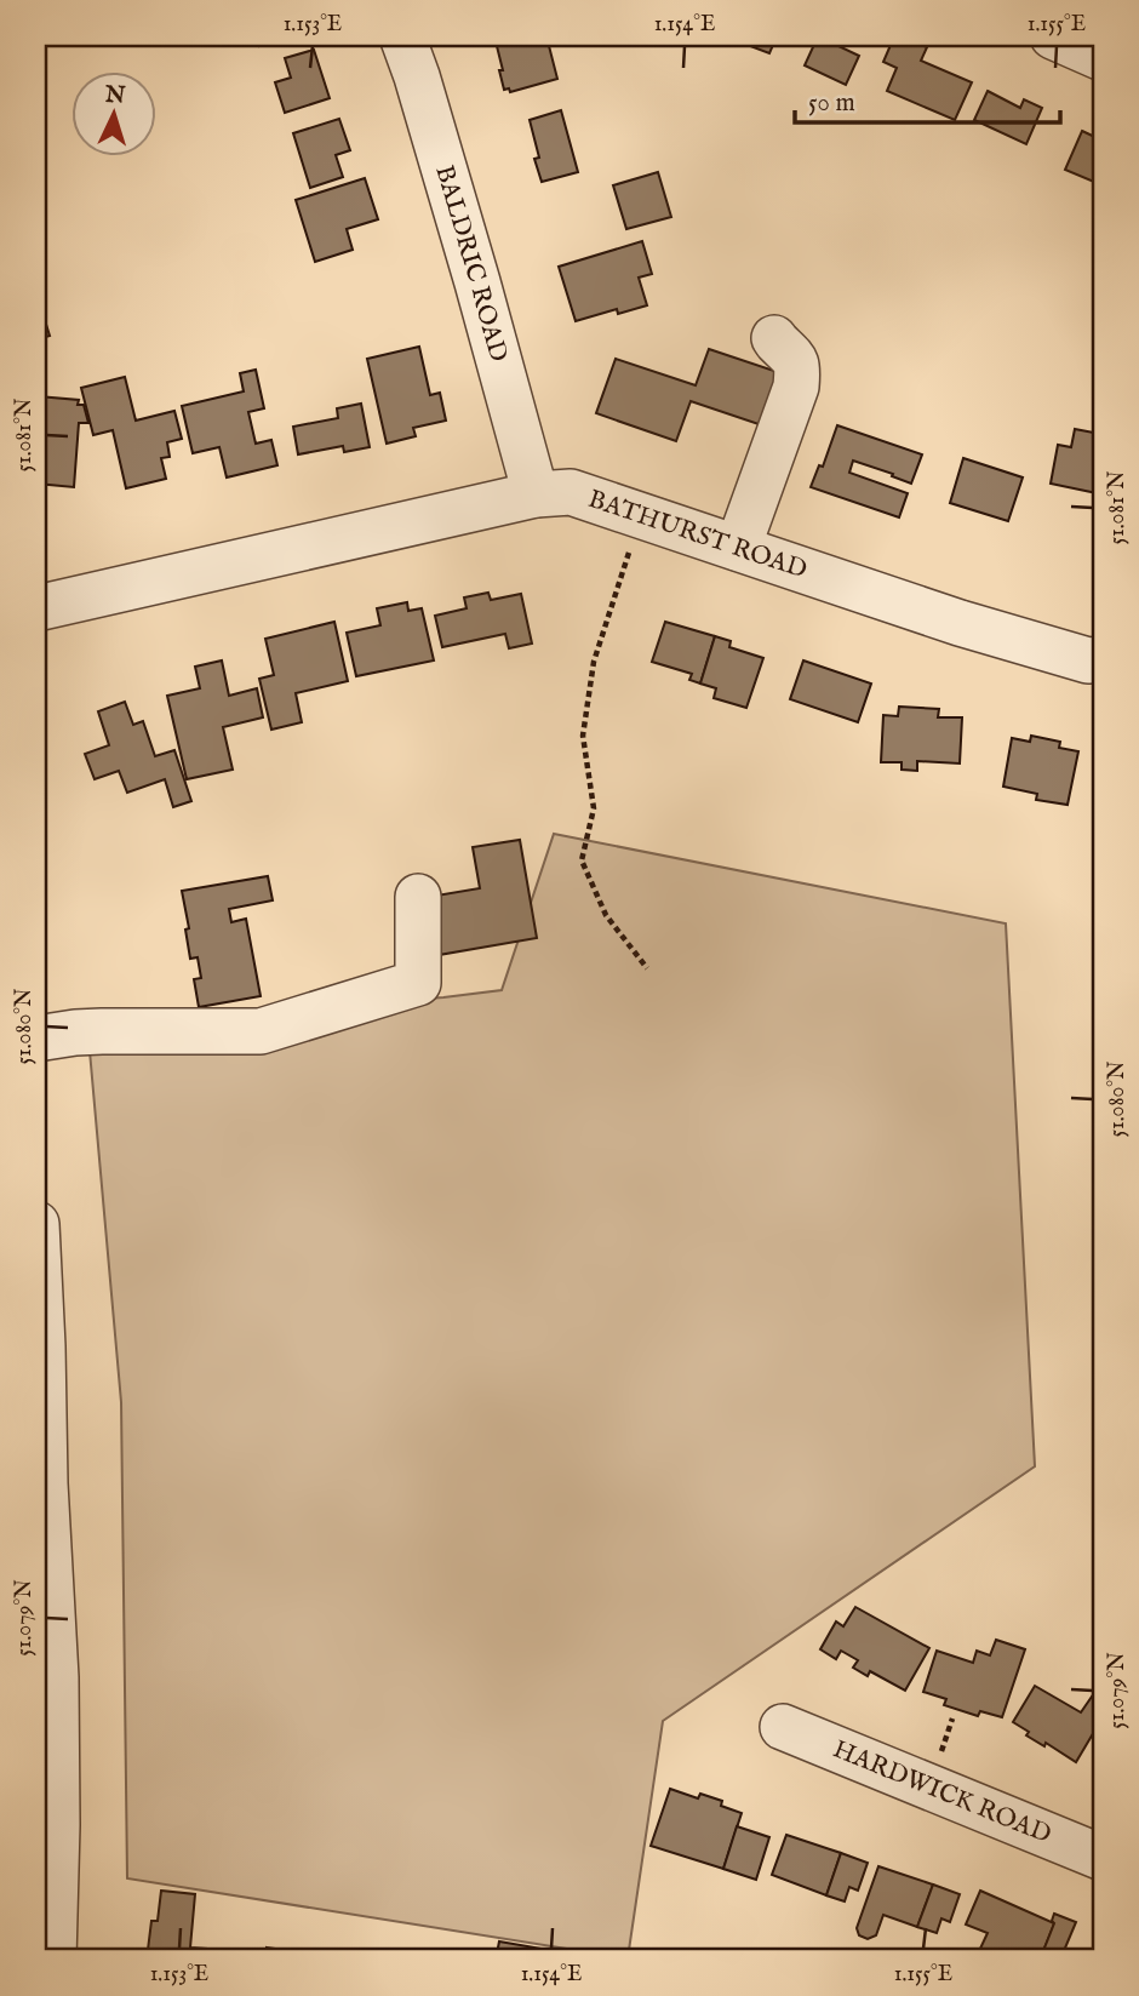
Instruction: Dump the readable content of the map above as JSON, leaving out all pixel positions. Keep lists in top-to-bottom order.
{
  "streets": {
    "street": ["BALDRIC ROAD", "BATHURST ROAD", "HARDWICK ROAD"]
  },
  "crossings": [
    ["BALDRIC ROAD", "BATHURST ROAD"]
  ],
  "scale_bar": "50 m",
  "north": "top",
  "coordinates": [
    "1.153°E",
    "1.154°E",
    "1.155°E",
    "51.081°N",
    "51.080°N",
    "51.079°N"
  ]
}
